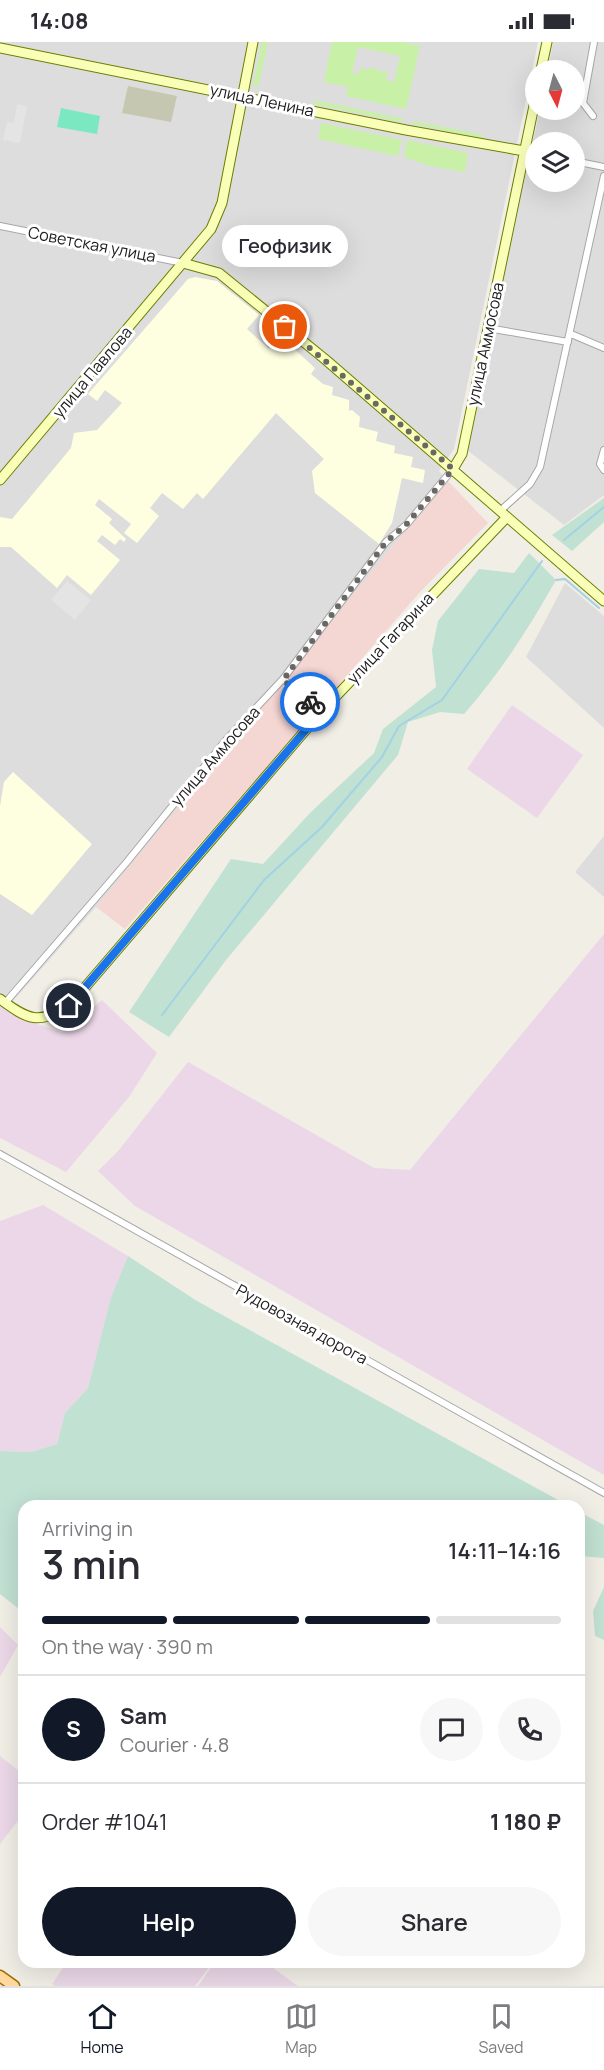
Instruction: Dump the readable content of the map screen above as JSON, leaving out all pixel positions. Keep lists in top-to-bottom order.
{
  "streets": {
    "main road": [
      "улица Ленина",
      "улица Аммосова",
      "улица Павлова",
      "улица Гагарина"
    ],
    "street": ["Советская улица", "Рудовозная дорога"]
  },
  "crossings": [
    ["улица Ленина", "улица Аммосова"],
    ["улица Ленина", "улица Павлова"],
    ["Советская улица", "улица Павлова"],
    ["улица Аммосова", "улица Гагарина"]
  ],
  "places": ["Геофизик"],
  "north": "bottom",
  "page": {
    "status": "14:08",
    "bubble": "Геофизик",
    "heading": ["3 min", "Arriving in", "14:11–14:16"],
    "panel": [
      "Sam",
      "Courier · 4.8",
      "Order #1041",
      "1 180 ₽"
    ],
    "bar": "On the way · 390 m",
    "round": "S",
    "buttons": ["Help", "Share"],
    "tabs": ["Home", "Map", "Saved"]
  }
}
